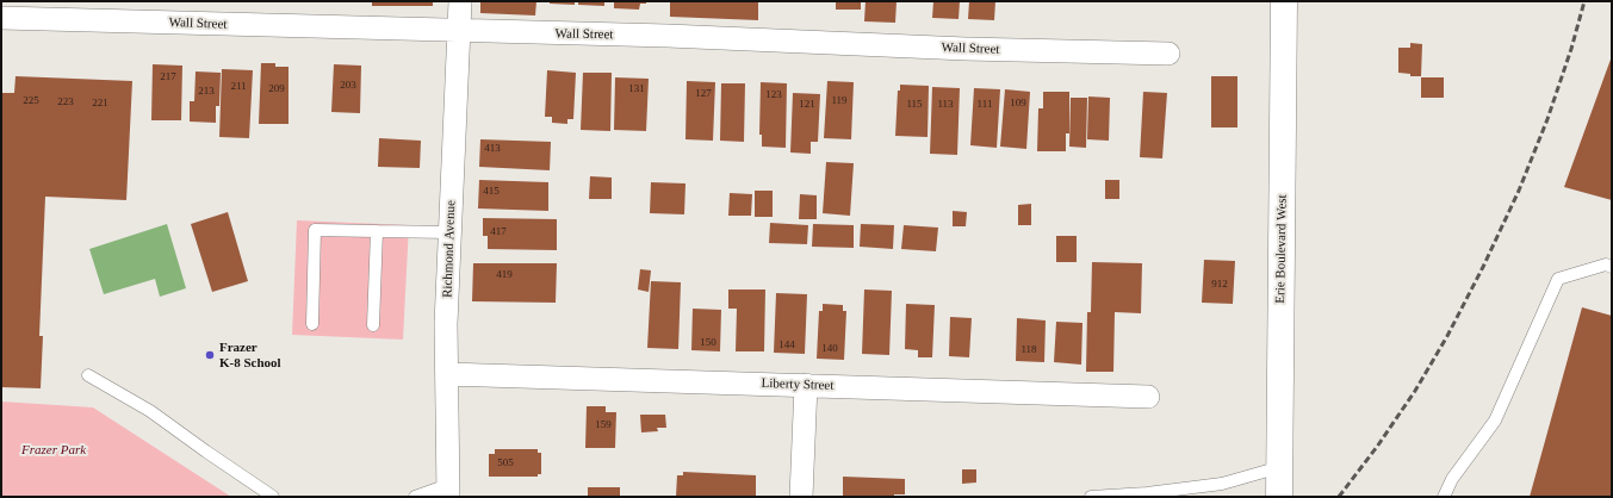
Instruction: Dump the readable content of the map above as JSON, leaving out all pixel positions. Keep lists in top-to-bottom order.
{
  "streets": {
    "main road": ["Erie Boulevard West"],
    "street": ["Wall Street", "Richmond Avenue", "Liberty Street"]
  },
  "crossings": [
    ["Wall Street", "Richmond Avenue"],
    ["Richmond Avenue", "Liberty Street"]
  ],
  "parks": ["Frazer Park"],
  "places": ["Frazer K-8 School"],
  "house_numbers": [
    "217",
    "203",
    "211",
    "209",
    "131",
    "213",
    "127",
    "123",
    "225",
    "119",
    "223",
    "221",
    "109",
    "121",
    "115",
    "113",
    "111",
    "413",
    "415",
    "417",
    "419",
    "912",
    "150",
    "144",
    "140",
    "118",
    "159",
    "505"
  ]
}
